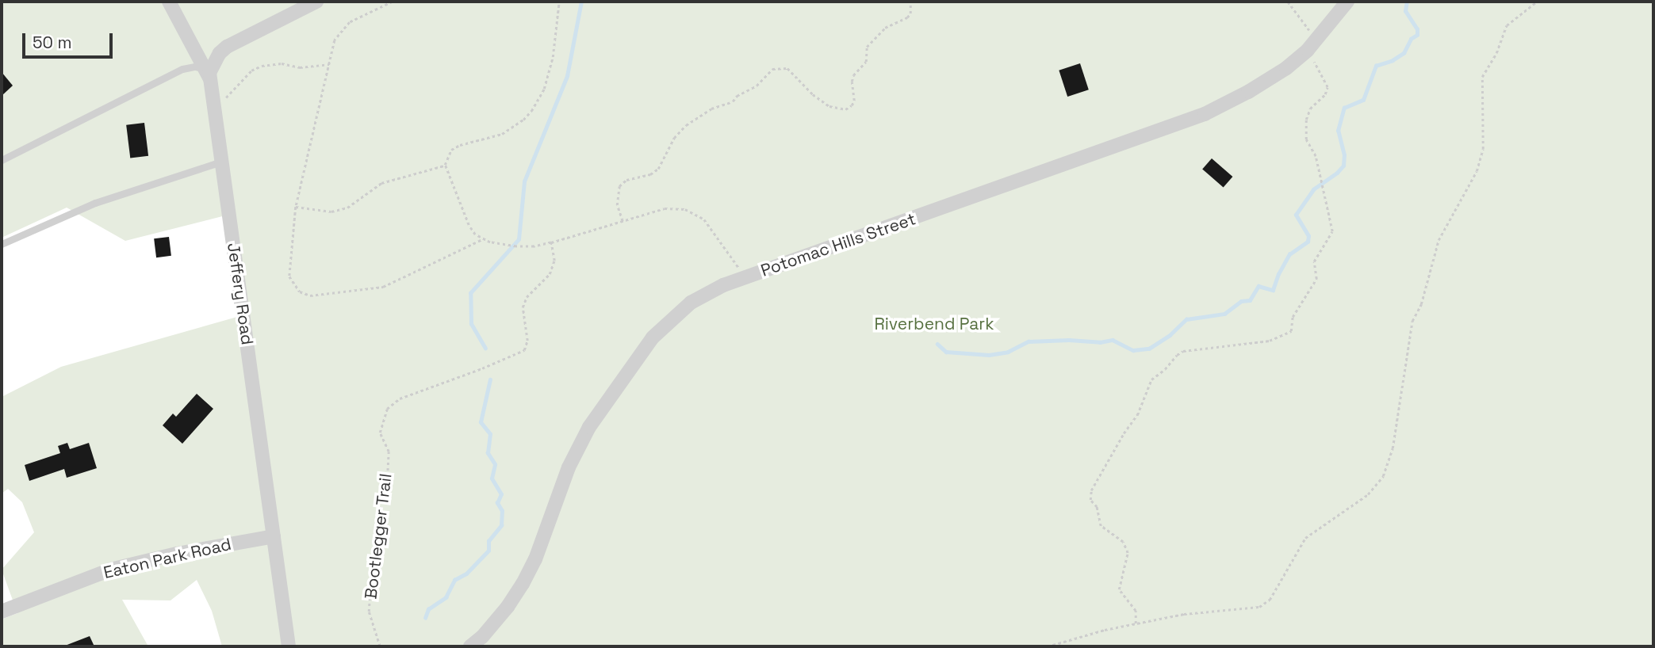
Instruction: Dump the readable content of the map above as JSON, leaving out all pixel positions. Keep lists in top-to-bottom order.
{
  "streets": {
    "street": ["Potomac Hills Street", "Jeffery Road", "Eaton Park Road"],
    "path": ["Bootlegger Trail"]
  },
  "crossings": [
    ["Jeffery Road", "Eaton Park Road"]
  ],
  "parks": ["Riverbend Park"],
  "scale_bar": "50 m"
}
